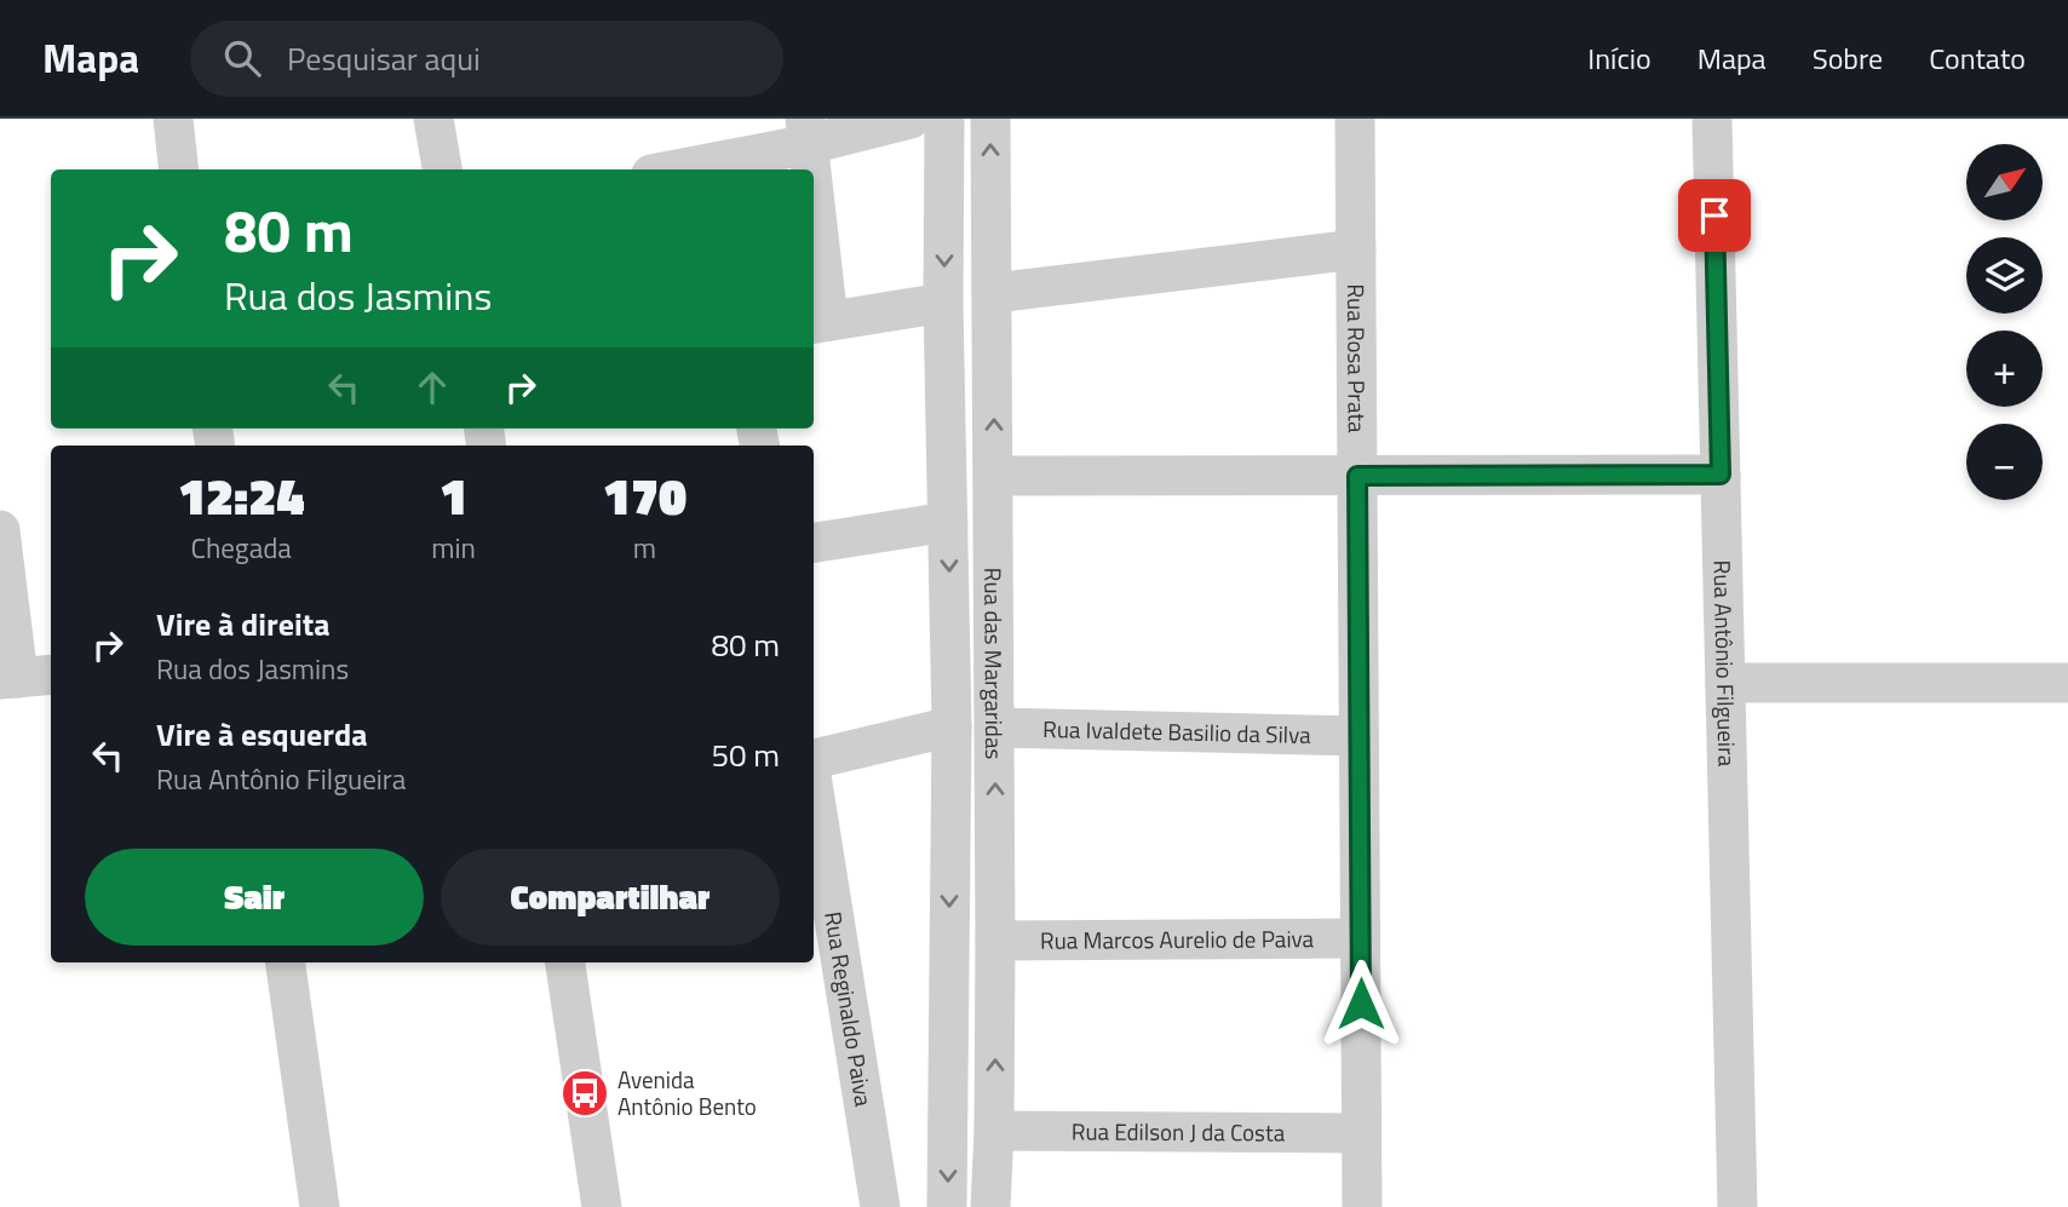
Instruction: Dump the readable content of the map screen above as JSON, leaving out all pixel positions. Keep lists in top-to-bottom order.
{
  "streets": {
    "street": [
      "Rua Rosa Prata",
      "Rua Antônio Filgueira",
      "Rua das Margaridas",
      "Rua Ivaldete Basilio da Silva",
      "Rua Marcos Aurelio de Paiva",
      "Rua Reginaldo Paiva",
      "Rua Edilson J da Costa"
    ]
  },
  "crossings": [
    ["Rua Rosa Prata", "Rua Ivaldete Basilio da Silva"],
    ["Rua Rosa Prata", "Rua Marcos Aurelio de Paiva"],
    ["Rua Rosa Prata", "Rua Edilson J da Costa"],
    ["Rua das Margaridas", "Rua Ivaldete Basilio da Silva"],
    ["Rua das Margaridas", "Rua Marcos Aurelio de Paiva"],
    ["Rua das Margaridas", "Rua Edilson J da Costa"]
  ],
  "places": {
    "bus stop": ["Avenida Antônio Bento"]
  },
  "north": "top right",
  "page": {
    "header": "Mapa",
    "search": "Pesquisar aqui",
    "nav": [
      "Início",
      "Mapa",
      "Sobre",
      "Contato"
    ],
    "map_buttons": ["+", "−"],
    "turn": ["80 m", "Rua dos Jasmins"],
    "eta": [
      "12:24",
      "Chegada",
      "1",
      "min",
      "170",
      "m"
    ],
    "list": [
      {
        "name": "Vire à direita",
        "note": "Rua dos Jasmins",
        "value": "80 m"
      },
      {
        "name": "Vire à esquerda",
        "note": "Rua Antônio Filgueira",
        "value": "50 m"
      }
    ],
    "buttons": ["Sair", "Compartilhar"]
  }
}
